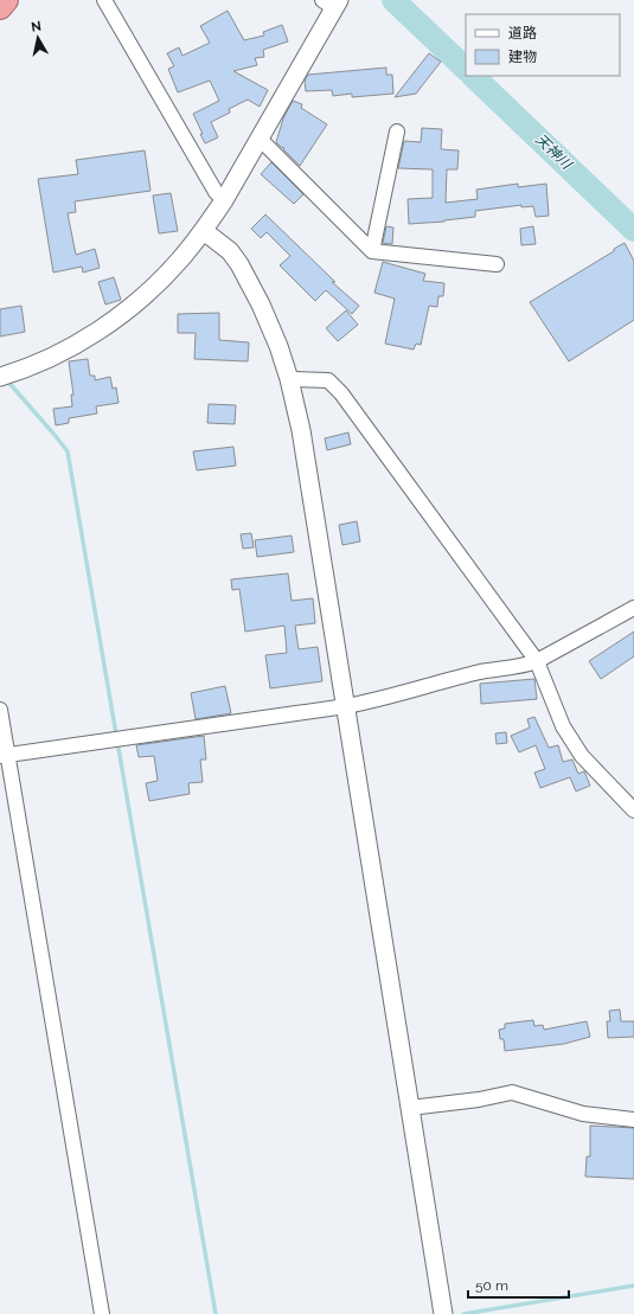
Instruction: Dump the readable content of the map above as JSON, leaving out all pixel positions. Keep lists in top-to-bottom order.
{
  "water": ["天神川"],
  "legend": ["道路", "建物"],
  "scale_bar": "50 m",
  "north": "top"
}
